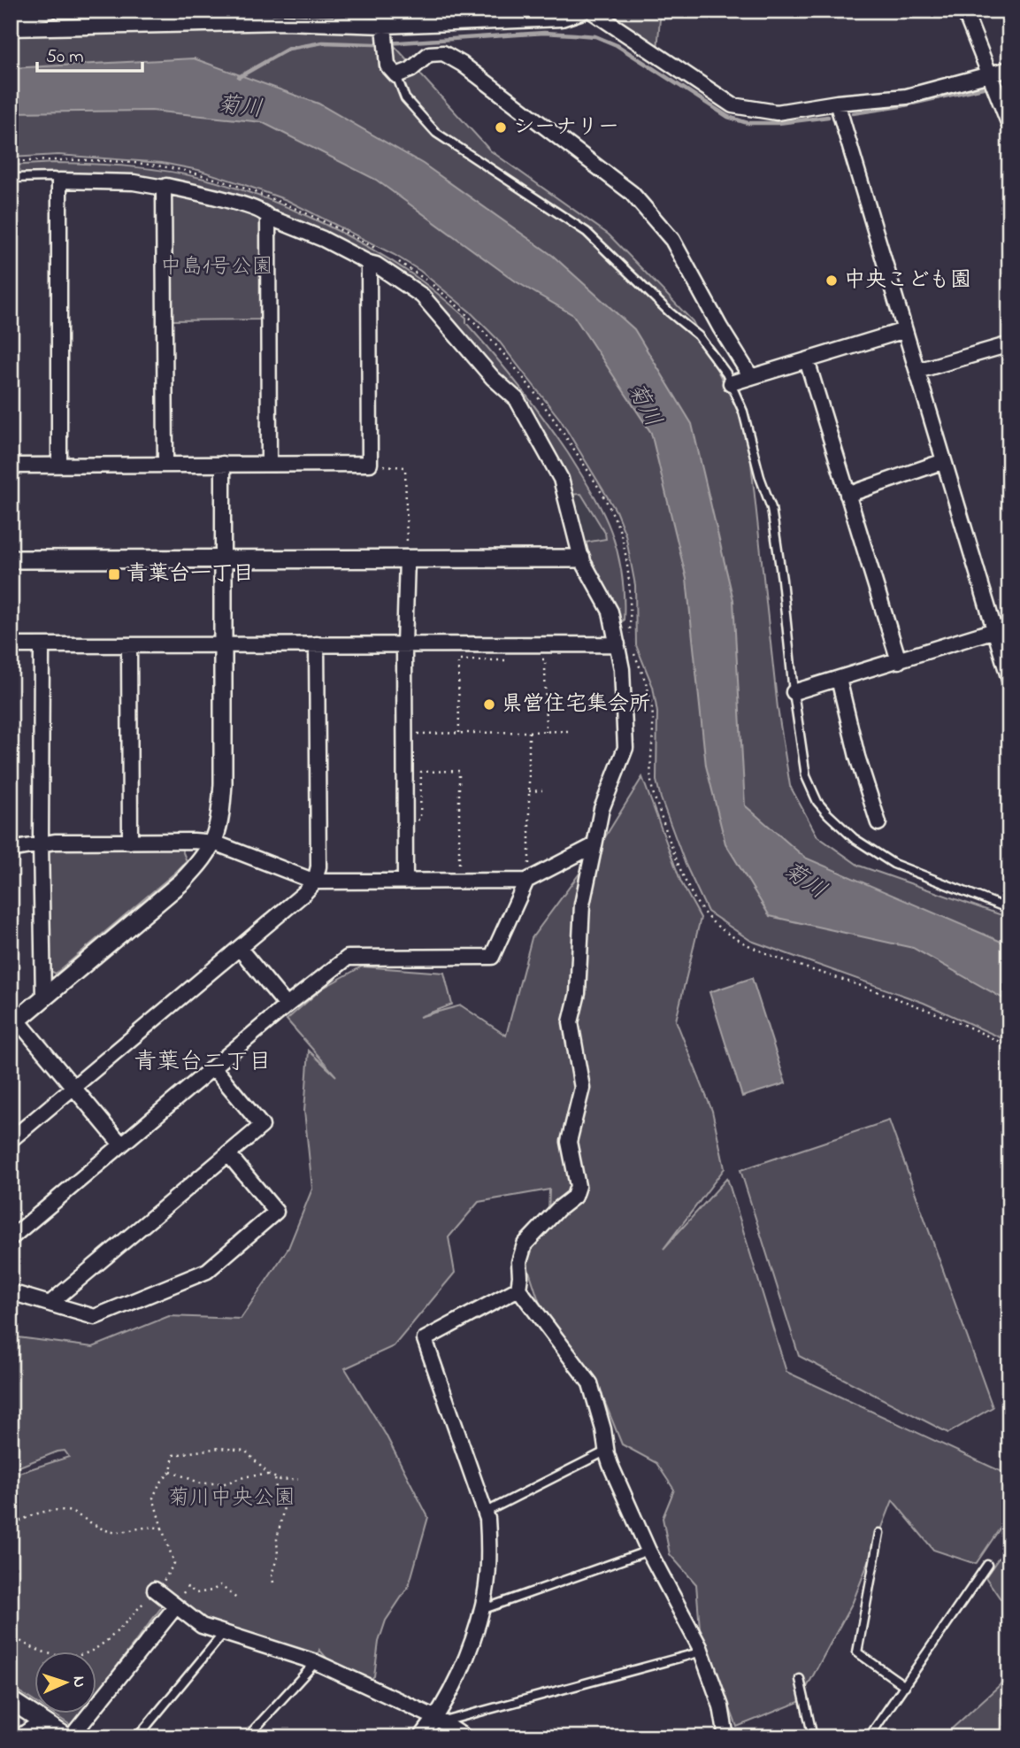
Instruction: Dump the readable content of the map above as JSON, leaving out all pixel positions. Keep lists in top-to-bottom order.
{
  "districts": ["青葉台二丁目"],
  "water": ["菊川"],
  "parks": ["中島1号公園", "菊川中央公園"],
  "places": {
    "other": ["シーナリー", "中央こども園", "県営住宅集会所"],
    "transit": ["青葉台一丁目"]
  },
  "scale_bar": "50 m",
  "north": "right"
}
